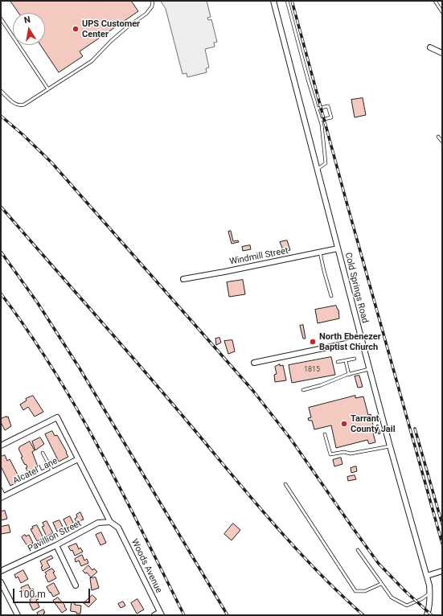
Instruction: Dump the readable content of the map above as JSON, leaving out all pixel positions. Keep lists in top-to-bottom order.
{
  "streets": {
    "street": [
      "Windmill Street",
      "Cold Springs Road",
      "Alcatel Lane",
      "Pavillion Street",
      "Woods Avenue"
    ]
  },
  "crossings": [
    ["Windmill Street", "Cold Springs Road"],
    ["Pavillion Street", "Woods Avenue"]
  ],
  "places": ["UPS Customer Center", "North Ebenezer Baptist Church", "Tarrant County Jail"],
  "house_numbers": ["1815"],
  "scale_bar": "100 m",
  "north": "top"
}
